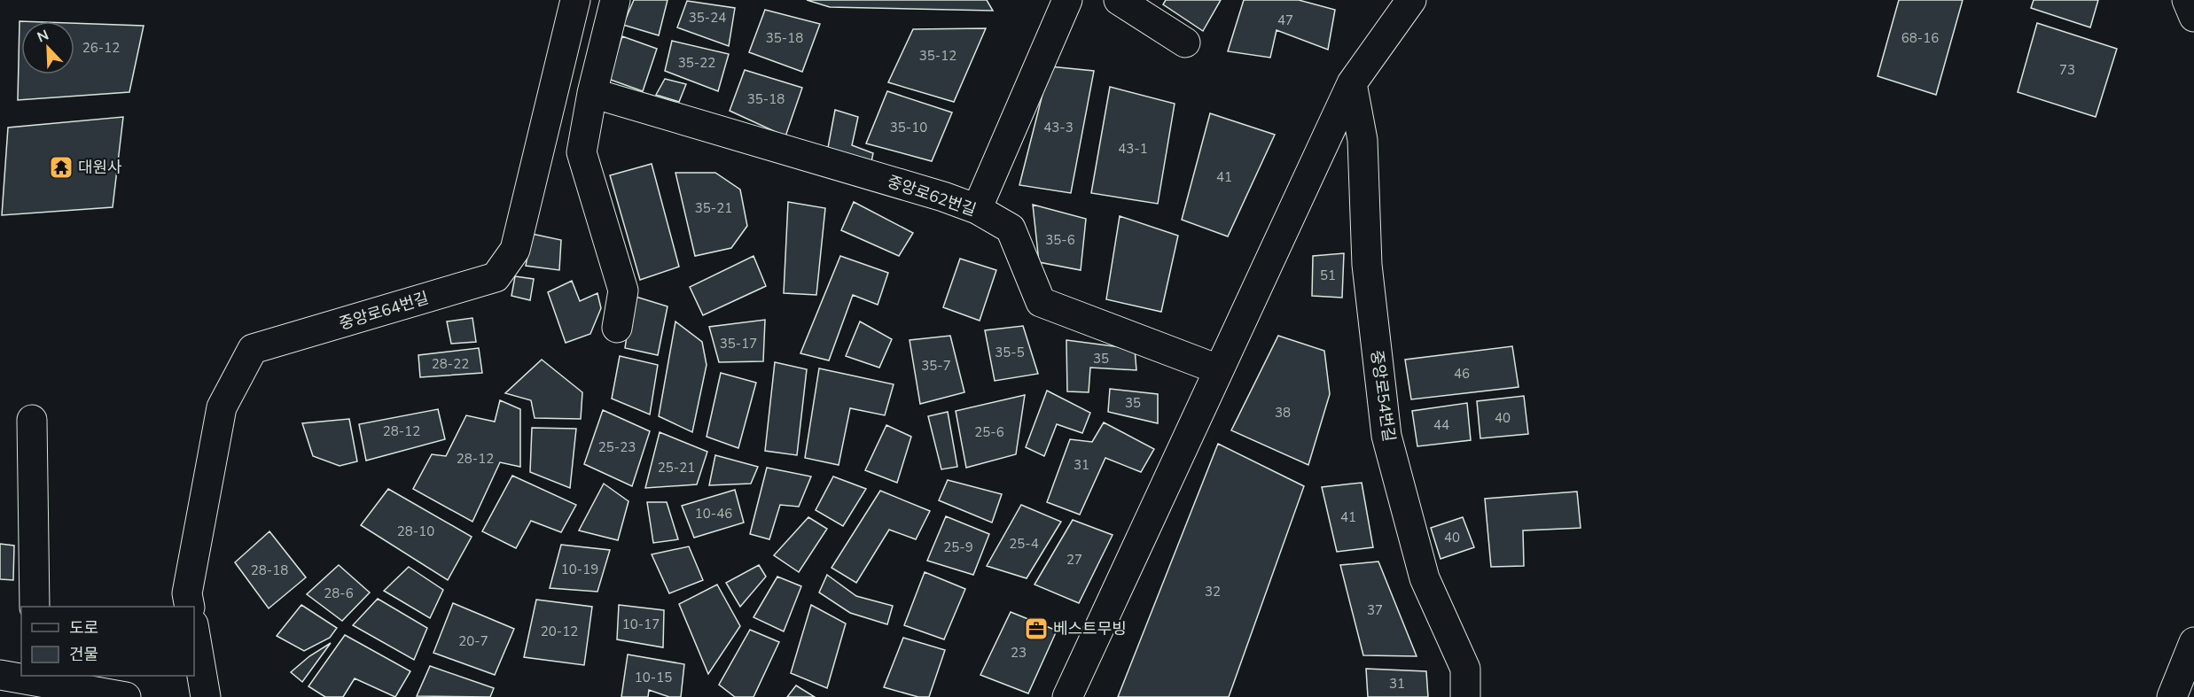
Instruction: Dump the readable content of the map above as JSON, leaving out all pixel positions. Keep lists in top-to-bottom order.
{
  "streets": {
    "street": ["중앙로62번길", "중앙로64번길", "중앙로54번길"]
  },
  "places": {
    "temple": ["대원사"],
    "office": ["베스트무빙"]
  },
  "house_numbers": [
    "35-24",
    "47",
    "35-18",
    "68-16",
    "26-12",
    "35-12",
    "35-22",
    "73",
    "35-18",
    "35-10",
    "43-3",
    "43-1",
    "41",
    "35-21",
    "35-6",
    "51",
    "35-17",
    "35-5",
    "35",
    "28-22",
    "35-7",
    "46",
    "35",
    "38",
    "40",
    "44",
    "28-12",
    "25-6",
    "25-23",
    "28-12",
    "31",
    "25-21",
    "10-46",
    "41",
    "28-10",
    "40",
    "25-4",
    "25-9",
    "27",
    "10-19",
    "28-18",
    "32",
    "28-6",
    "37",
    "10-17",
    "20-12",
    "20-7",
    "23",
    "10-15",
    "31"
  ],
  "legend": ["도로", "건물"],
  "north": "top left"
}
